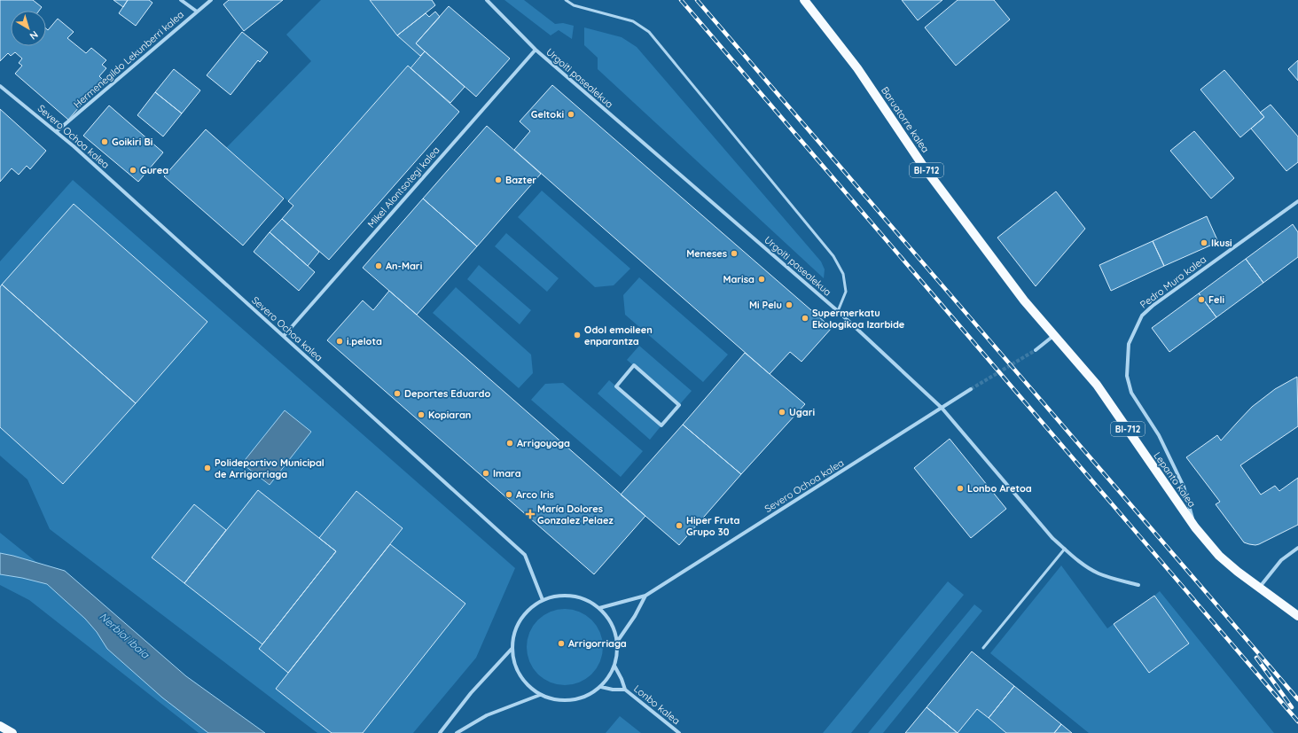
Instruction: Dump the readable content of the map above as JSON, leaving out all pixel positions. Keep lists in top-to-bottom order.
{
  "streets": {
    "main road": ["Baruatorre kalea", "BI-712", "Lepanto kalea"],
    "street": [
      "Hermenegildo Lekunberri kalea",
      "Urgoiti pasealekua",
      "Severo Ochoa kalea",
      "Mikel Alontsotegi kalea",
      "Pedro Muro kalea",
      "Lonbo kalea"
    ]
  },
  "crossings": [
    ["Hermenegildo Lekunberri kalea", "Severo Ochoa kalea"],
    ["Urgoiti pasealekua", "Severo Ochoa kalea"],
    ["Urgoiti pasealekua", "Mikel Alontsotegi kalea"],
    ["Baruatorre kalea", "Lepanto kalea"],
    ["Severo Ochoa kalea", "Mikel Alontsotegi kalea"],
    ["Severo Ochoa kalea", "Lonbo kalea"],
    ["Pedro Muro kalea", "Lepanto kalea"]
  ],
  "water": ["Nerbioi ibaia"],
  "places": {
    "other": [
      "Geltoki",
      "Goikiri Bi",
      "Gurea",
      "Bazter",
      "Ikusi",
      "Meneses",
      "An-Mari",
      "Marisa",
      "Feli",
      "Mi Pelu",
      "Supermerkatu Ekologikoa Izarbide",
      "Odol emoileen enparantza",
      "i.pelota",
      "Deportes Eduardo",
      "Ugari",
      "Kopiaran",
      "Arrigoyoga",
      "Polideportivo Municipal de Arrigorriaga",
      "Imara",
      "Lonbo Aretoa",
      "Arco Iris",
      "Hiper Fruta Grupo 30",
      "Arrigorriaga"
    ],
    "health": ["María Dolores Gonzalez Pelaez"]
  },
  "north": "bottom right"
}
